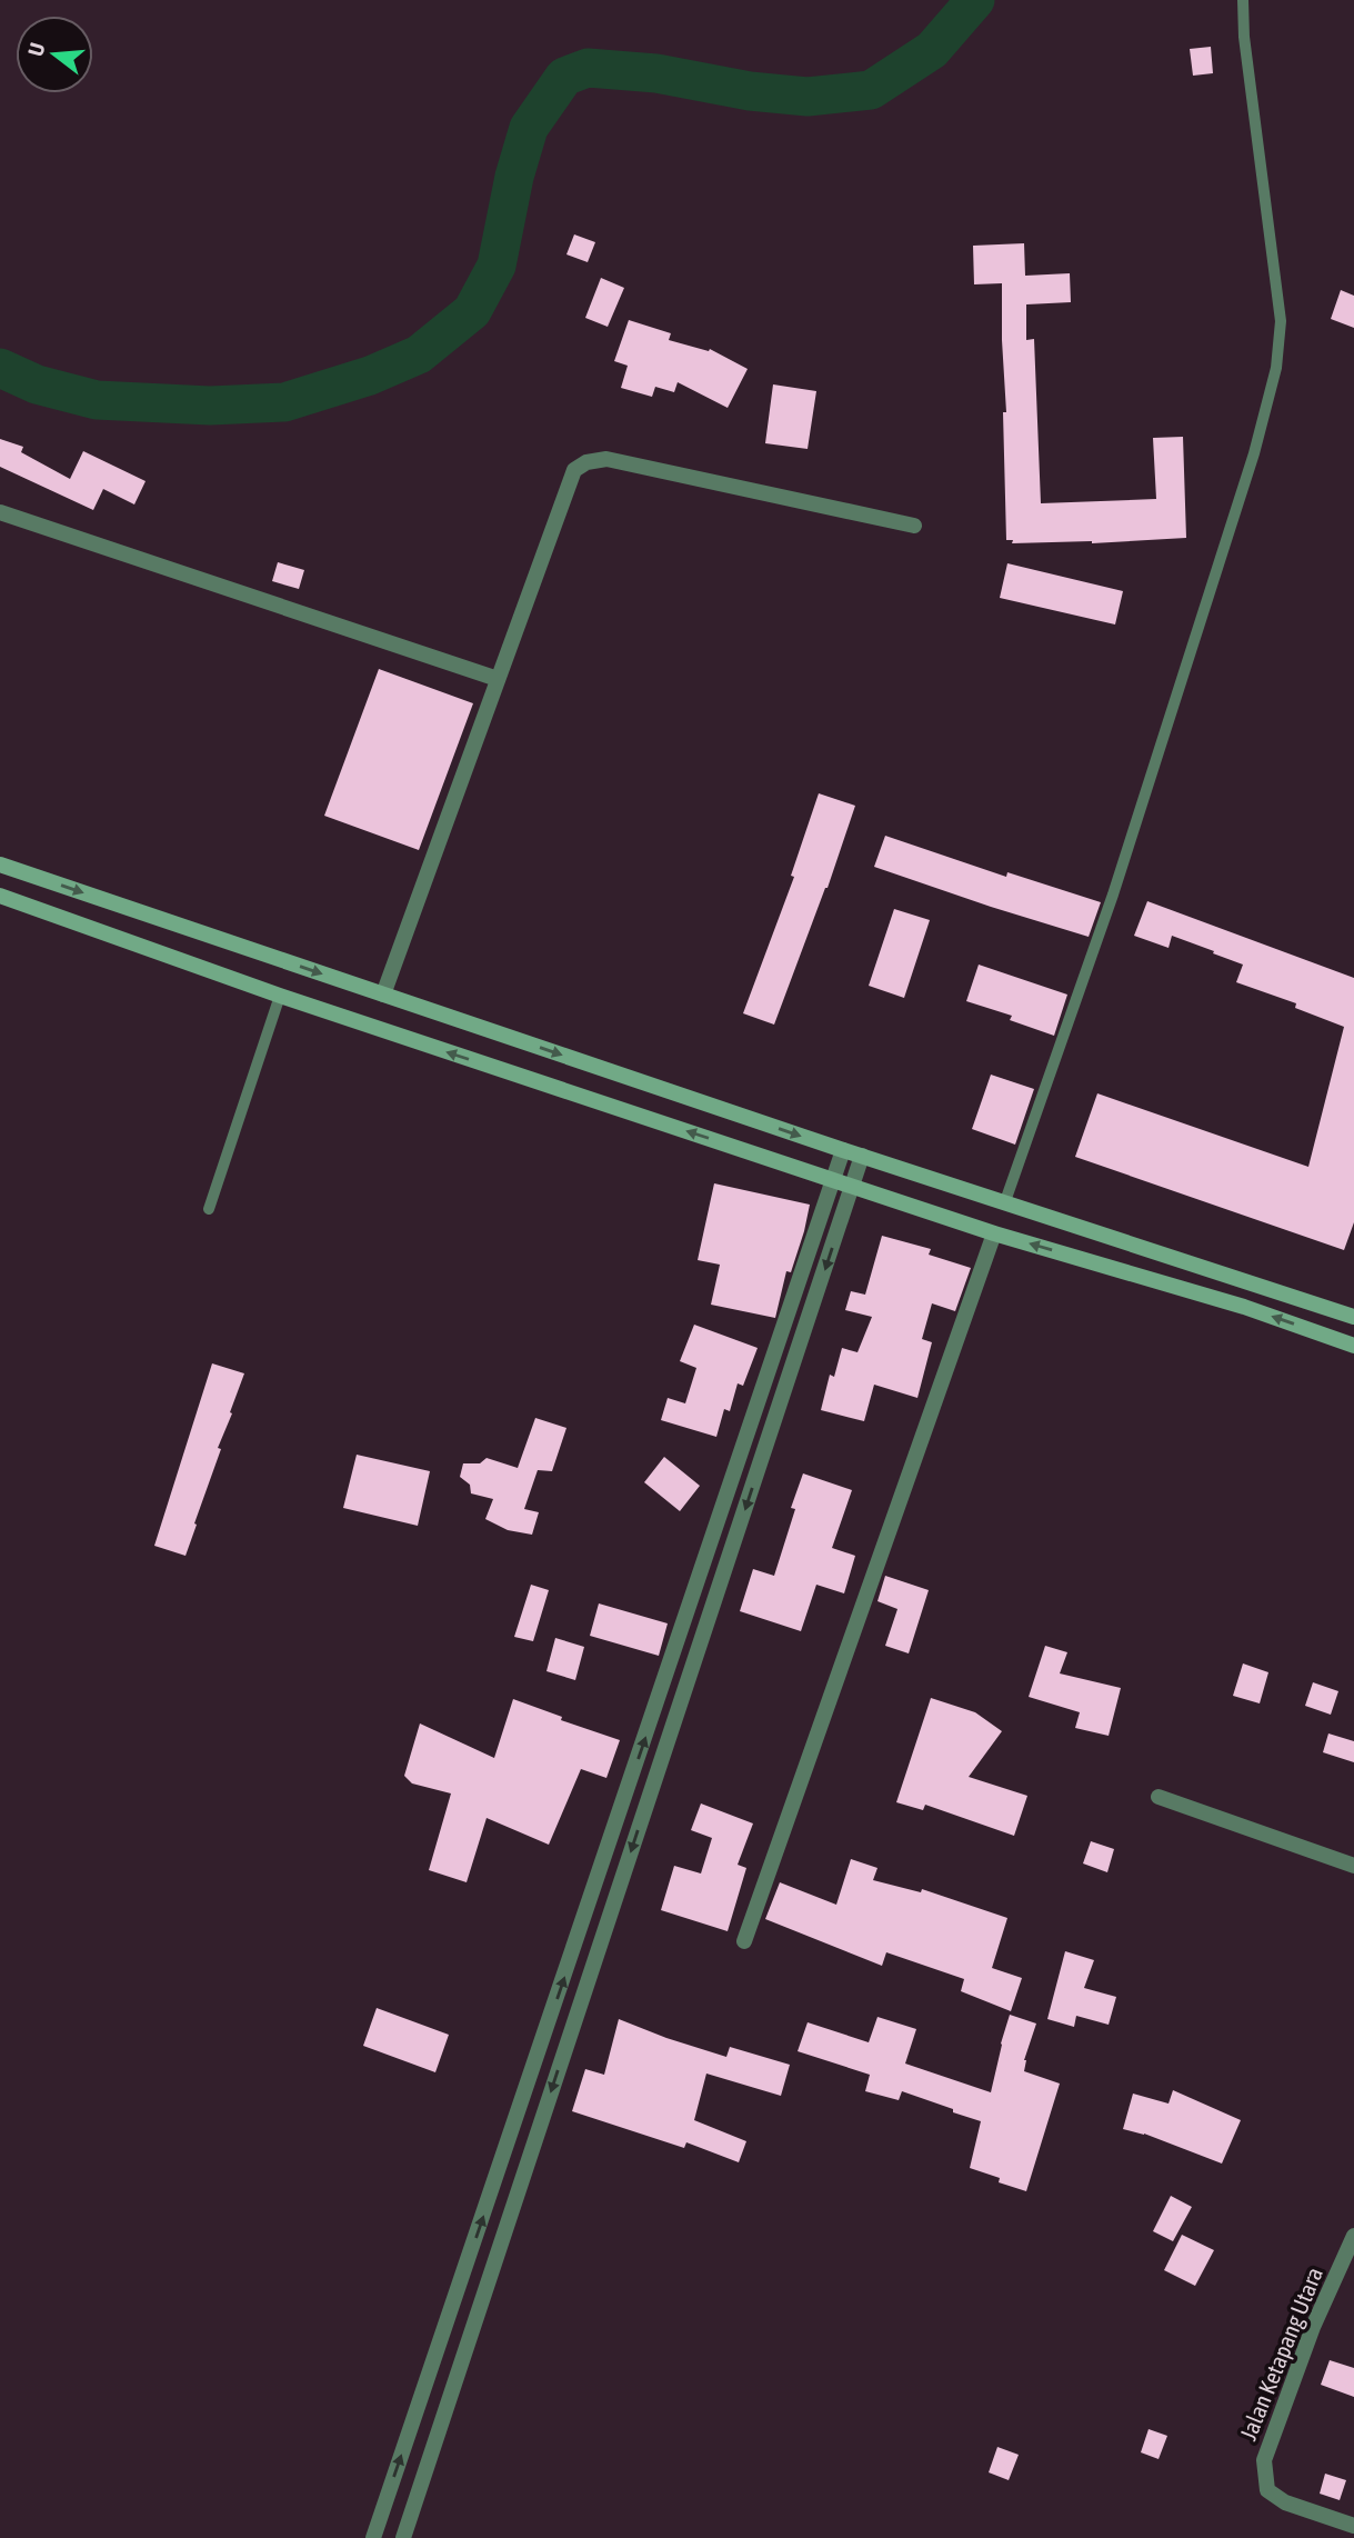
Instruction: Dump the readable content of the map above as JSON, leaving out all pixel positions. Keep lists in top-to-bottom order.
{
  "streets": {
    "street": ["Jalan Ketapang Utara"]
  },
  "north": "left"
}
